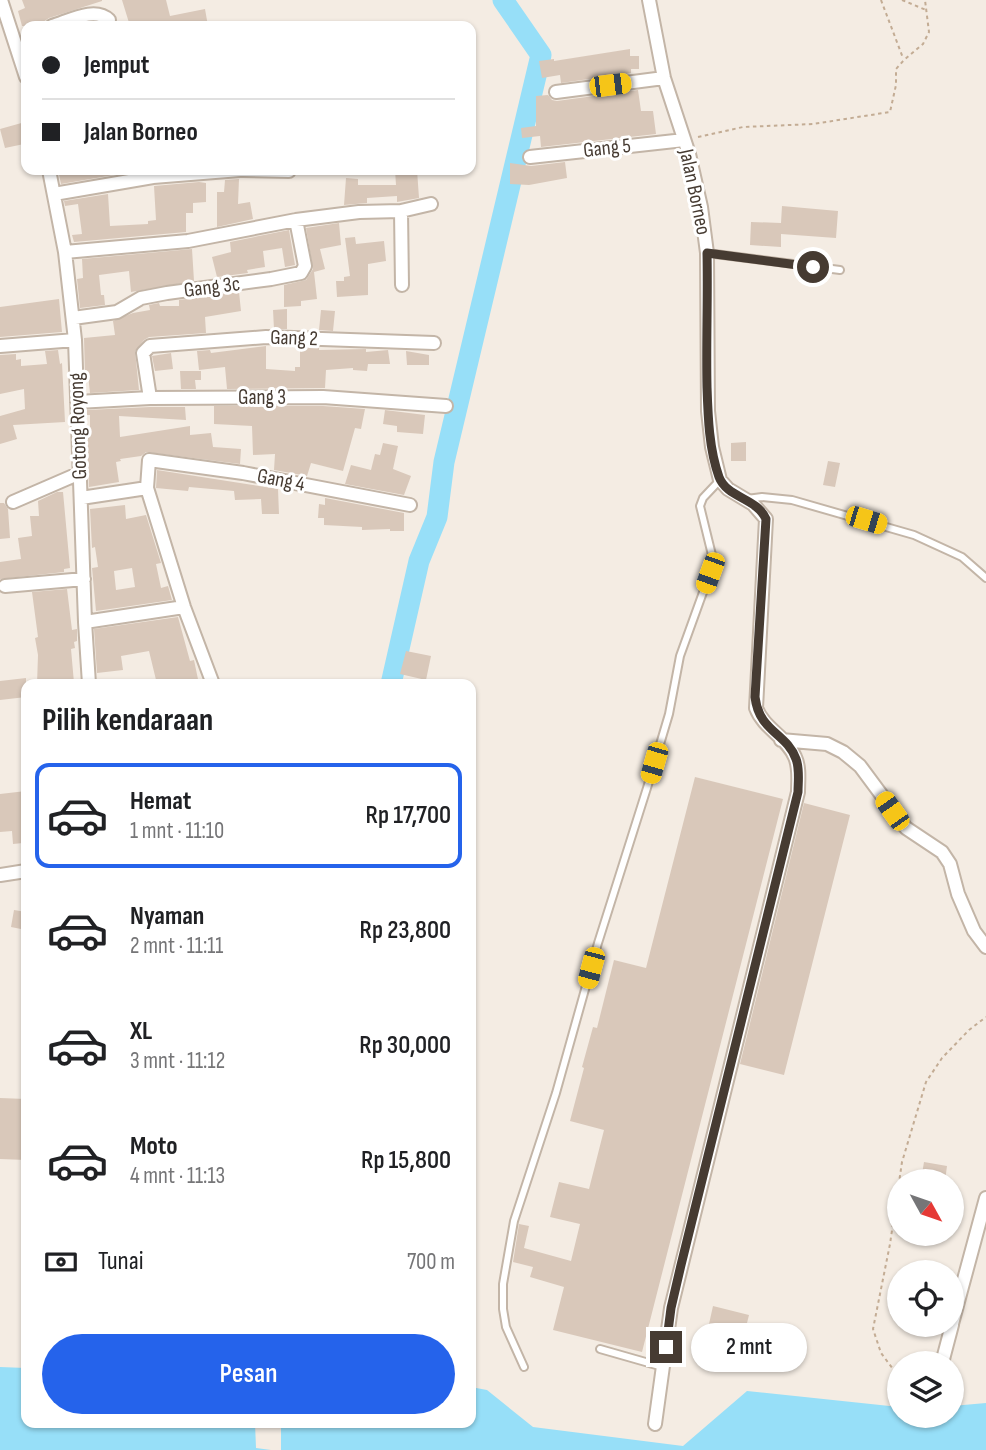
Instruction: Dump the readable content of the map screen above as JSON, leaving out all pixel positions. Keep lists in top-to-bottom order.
{
  "streets": {
    "street": [
      "Gang 5",
      "Jalan Borneo",
      "Gang 3c",
      "Gang 2",
      "Gang 3",
      "Gotong Royong",
      "Gang 4"
    ]
  },
  "crossings": [
    ["Gang 5", "Jalan Borneo"],
    ["Gang 3c", "Gotong Royong"],
    ["Gang 2", "Gang 3"],
    ["Gang 3", "Gotong Royong"]
  ],
  "north": "bottom right",
  "page": {
    "banner": ["Jemput", "Jalan Borneo"],
    "heading": "Pilih kendaraan",
    "list": [
      {
        "name": "Hemat",
        "note": "1 mnt · 11:10",
        "value": "Rp 17,700"
      },
      {
        "name": "Nyaman",
        "note": "2 mnt · 11:11",
        "value": "Rp 23,800"
      },
      {
        "name": "XL",
        "note": "3 mnt · 11:12",
        "value": "Rp 30,000"
      },
      {
        "name": "Moto",
        "note": "4 mnt · 11:13",
        "value": "Rp 15,800"
      }
    ],
    "pay": ["Tunai", "700 m"],
    "buttons": "Pesan",
    "bubble": "2 mnt"
  }
}
